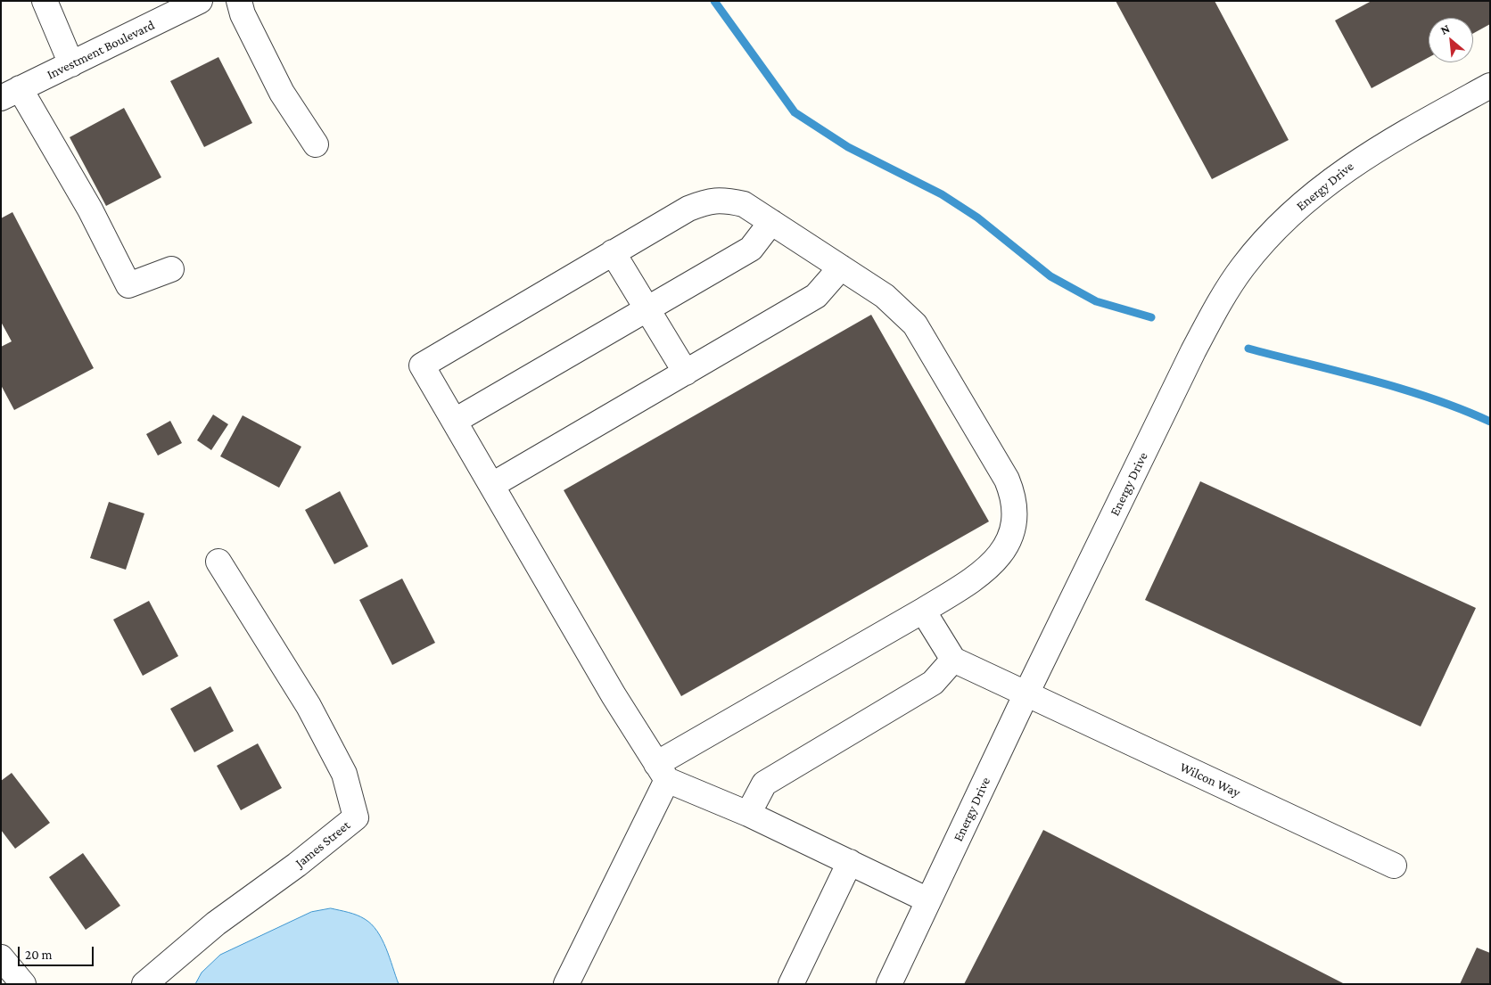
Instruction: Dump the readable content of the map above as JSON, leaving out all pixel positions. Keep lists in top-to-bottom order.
{
  "streets": {
    "street": [
      "Investment Boulevard",
      "Energy Drive",
      "Wilcon Way",
      "James Street"
    ]
  },
  "crossings": [
    ["Energy Drive", "Wilcon Way"]
  ],
  "scale_bar": "20 m",
  "north": "top left"
}
